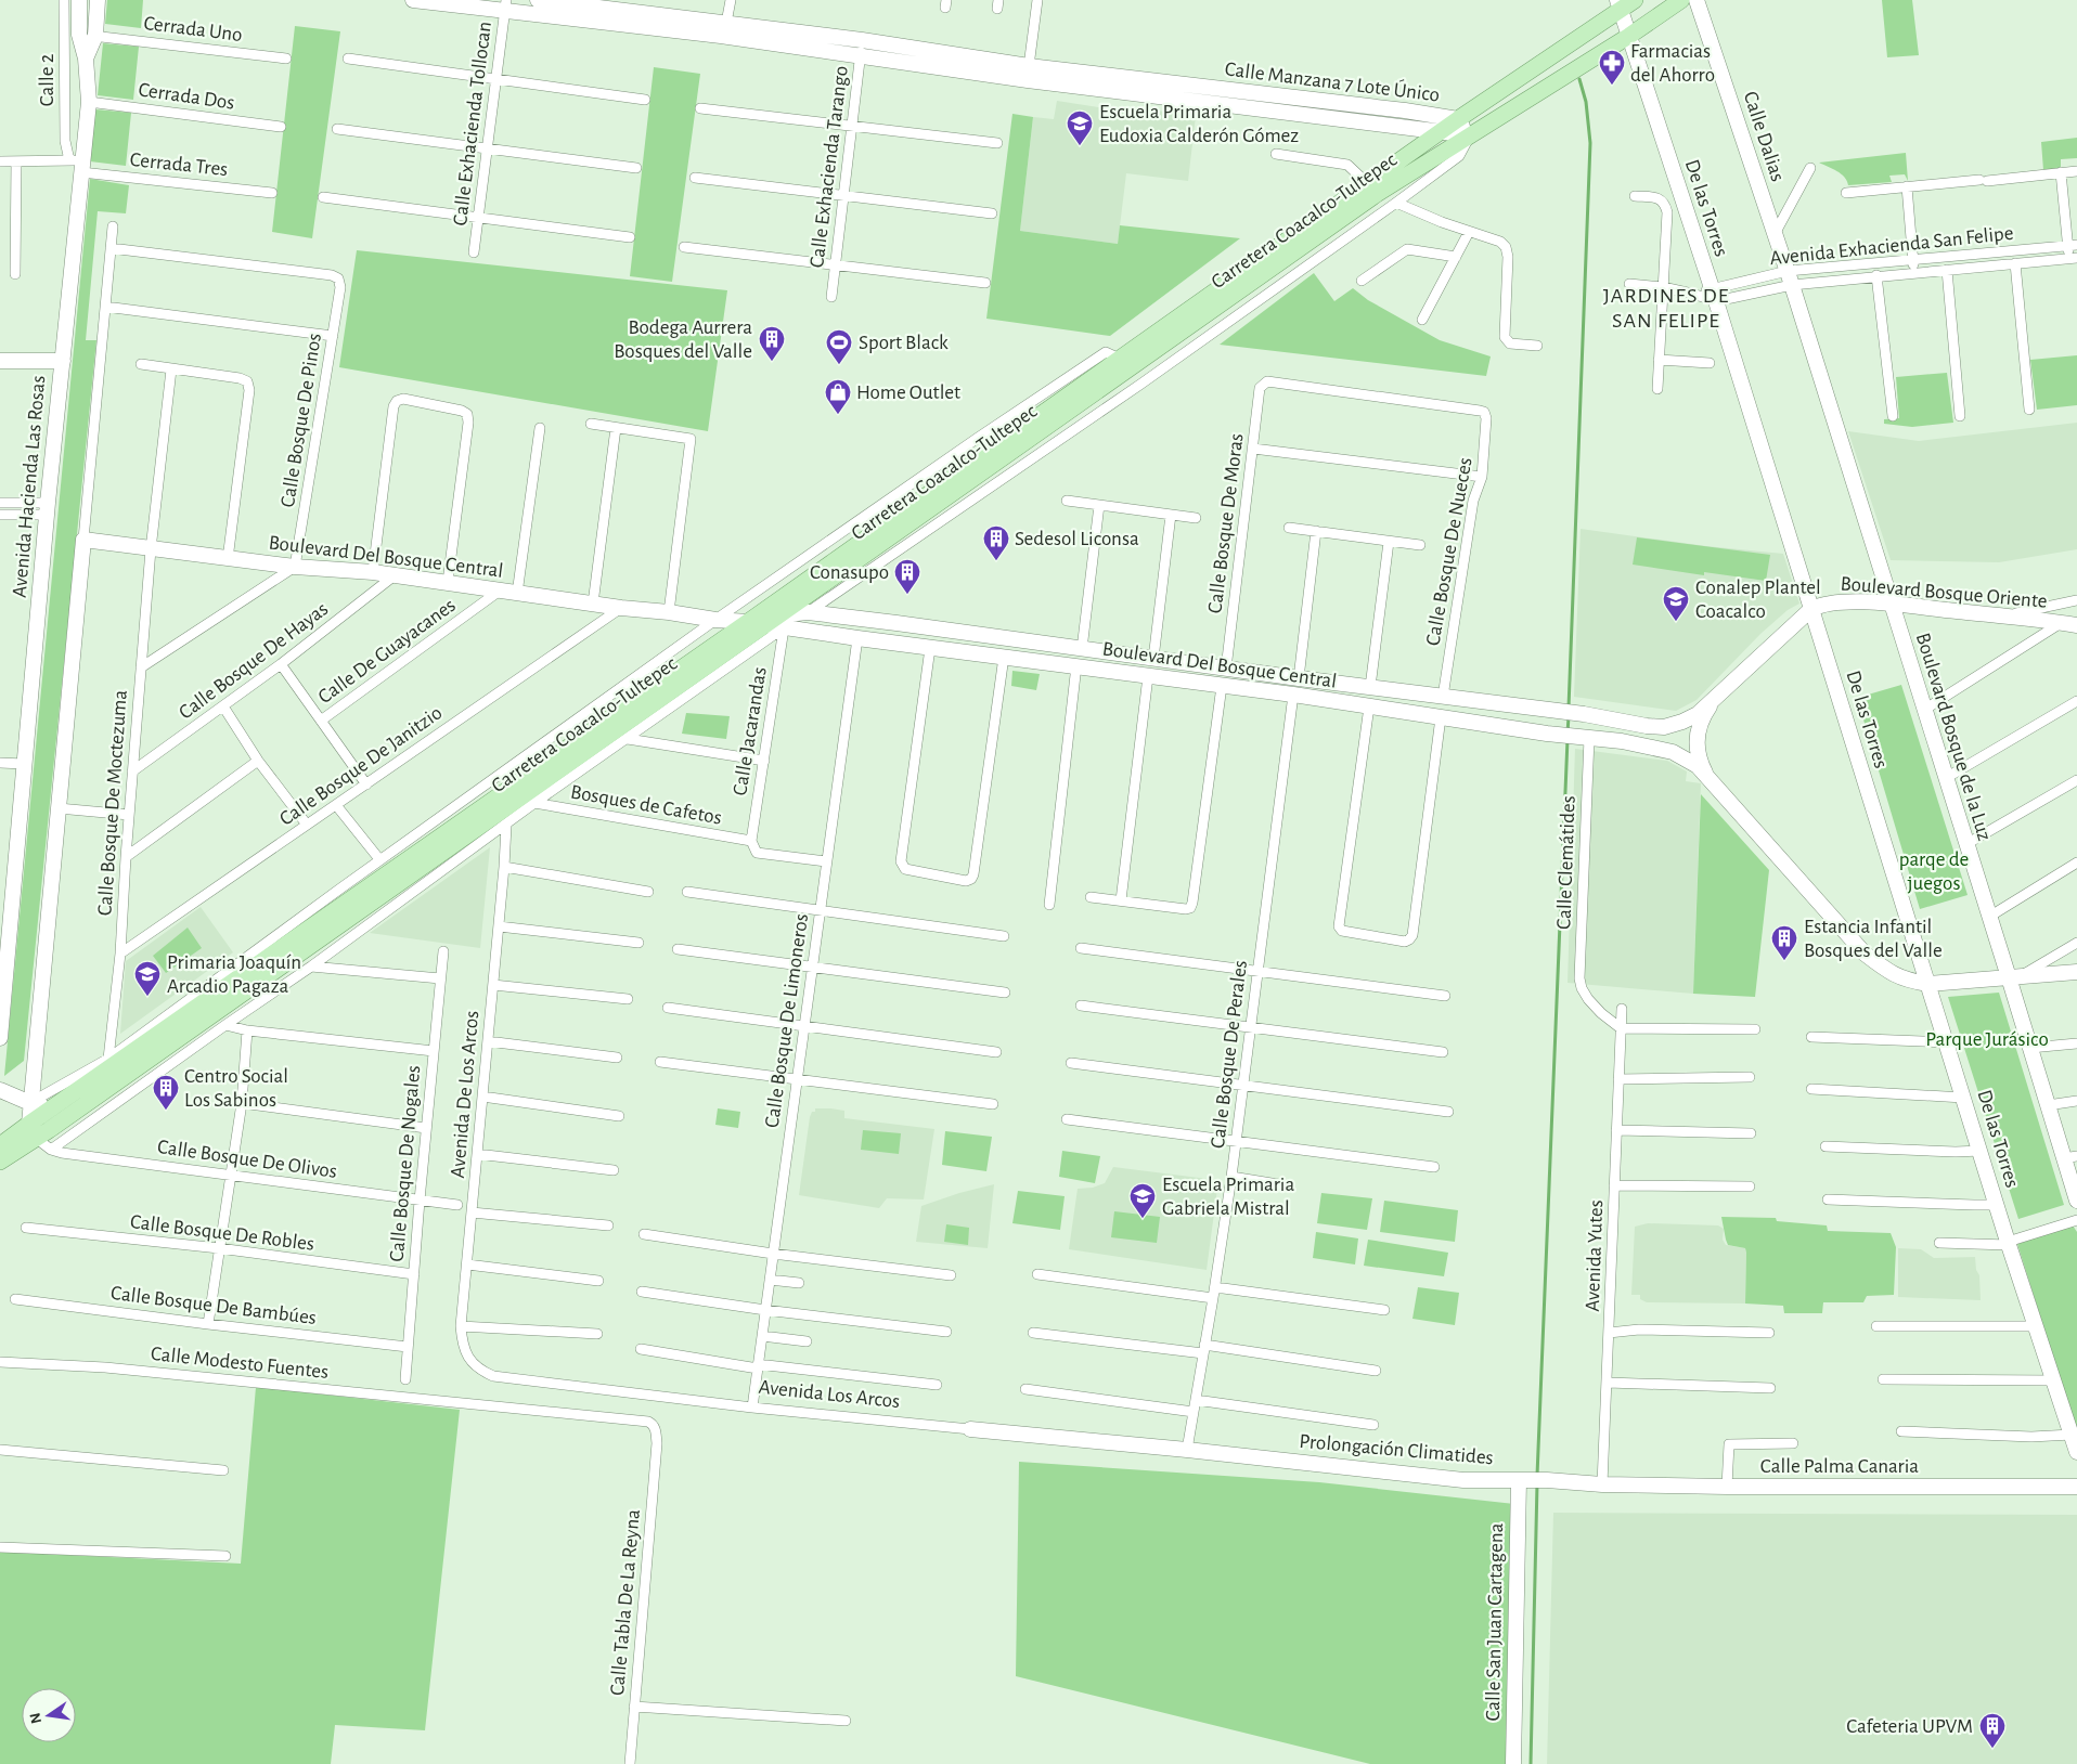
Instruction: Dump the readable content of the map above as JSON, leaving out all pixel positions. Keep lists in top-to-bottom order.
{
  "streets": {
    "main road": ["Carretera Coacalco-Tultepec"],
    "street": [
      "Cerrada Uno",
      "Calle 2",
      "Calle Manzana 7 Lote Único",
      "Cerrada Dos",
      "Calle Exhacienda Tollocan",
      "Calle Dalias",
      "Cerrada Tres",
      "Calle Exhacienda Tarango",
      "De las Torres",
      "Avenida Exhacienda San Felipe",
      "Calle Bosque De Pinos",
      "Avenida Hacienda Las Rosas",
      "Calle Bosque De Moras",
      "Calle Bosque De Nueces",
      "Boulevard Del Bosque Central",
      "Boulevard Bosque Oriente",
      "Calle De Guayacanes",
      "Calle Bosque De Hayas",
      "Calle Jacarandas",
      "Boulevard Bosque de la Luz",
      "Calle Bosque De Janitzio",
      "Calle Bosque De Moctezuma",
      "Bosques de Cafetos",
      "Calle Clemátides",
      "Calle Bosque De Limoneros",
      "Calle Bosque De Perales",
      "Avenida De Los Arcos",
      "Calle Bosque De Olivos",
      "Calle Bosque De Nogales",
      "Calle Bosque De Robles",
      "Avenida Yutes",
      "Calle Bosque De Bambúes",
      "Calle Modesto Fuentes",
      "Avenida Los Arcos",
      "Prolongación Climatides",
      "Calle Palma Canaria",
      "Calle Tabla De La Reyna",
      "Calle San Juan Cartagena"
    ]
  },
  "crossings": [
    ["Cerrada Uno", "Avenida Hacienda Las Rosas"],
    ["Calle 2", "Cerrada Tres"],
    ["Calle 2", "Avenida Hacienda Las Rosas"],
    ["Calle Manzana 7 Lote Único", "Calle Exhacienda Tarango"],
    ["Calle Manzana 7 Lote Único", "Carretera Coacalco-Tultepec"],
    ["Cerrada Dos", "Avenida Hacienda Las Rosas"],
    ["Calle Dalias", "Avenida Exhacienda San Felipe"],
    ["Calle Dalias", "Boulevard Bosque de la Luz"],
    ["Cerrada Tres", "Avenida Hacienda Las Rosas"],
    ["De las Torres", "Carretera Coacalco-Tultepec"],
    ["De las Torres", "Avenida Exhacienda San Felipe"],
    ["De las Torres", "Boulevard Bosque Oriente"],
    ["Carretera Coacalco-Tultepec", "Boulevard Del Bosque Central"],
    ["Carretera Coacalco-Tultepec", "Calle Jacarandas"],
    ["Avenida Exhacienda San Felipe", "Boulevard Bosque de la Luz"],
    ["Calle Bosque De Pinos", "Boulevard Del Bosque Central"],
    ["Calle Bosque De Moras", "Calle Bosque De Nueces"],
    ["Calle Bosque De Moras", "Boulevard Del Bosque Central"],
    ["Calle Bosque De Nueces", "Boulevard Del Bosque Central"],
    ["Boulevard Del Bosque Central", "Boulevard Bosque Oriente"],
    ["Boulevard Del Bosque Central", "Calle De Guayacanes"],
    ["Boulevard Del Bosque Central", "Calle Bosque De Hayas"],
    ["Boulevard Del Bosque Central", "Calle Jacarandas"],
    ["Boulevard Del Bosque Central", "Calle Bosque De Janitzio"],
    ["Boulevard Del Bosque Central", "Calle Bosque De Moctezuma"],
    ["Boulevard Del Bosque Central", "Calle Clemátides"],
    ["Boulevard Del Bosque Central", "Calle Bosque De Limoneros"],
    ["Boulevard Del Bosque Central", "Calle Bosque De Perales"],
    ["Boulevard Bosque Oriente", "Boulevard Bosque de la Luz"],
    ["Calle Bosque De Hayas", "Calle Bosque De Moctezuma"],
    ["Calle Jacarandas", "Bosques de Cafetos"],
    ["Calle Bosque De Janitzio", "Calle Bosque De Moctezuma"],
    ["Calle Clemátides", "Avenida Yutes"],
    ["Calle Bosque De Limoneros", "Avenida Los Arcos"],
    ["Calle Bosque De Perales", "Avenida Los Arcos"],
    ["Calle Bosque De Perales", "Prolongación Climatides"],
    ["Avenida De Los Arcos", "Avenida Los Arcos"],
    ["Calle Bosque De Olivos", "Calle Bosque De Nogales"],
    ["Calle Bosque De Nogales", "Calle Bosque De Robles"],
    ["Calle Bosque De Nogales", "Calle Bosque De Bambúes"],
    ["Avenida Yutes", "Prolongación Climatides"],
    ["Avenida Yutes", "Calle Palma Canaria"],
    ["Calle Modesto Fuentes", "Calle Tabla De La Reyna"],
    ["Avenida Los Arcos", "Prolongación Climatides"],
    ["Prolongación Climatides", "Calle Palma Canaria"],
    ["Prolongación Climatides", "Calle San Juan Cartagena"]
  ],
  "districts": ["JARDINES DE SAN FELIPE"],
  "parks": ["parqe de juegos", "Parque Jurásico"],
  "places": {
    "pharmacy": ["Farmacias del Ahorro"],
    "school or university": [
      "Escuela Primaria Eudoxia Calderón Gómez",
      "Conalep Plantel Coacalco",
      "Primaria Joaquín Arcadio Pagaza",
      "Escuela Primaria Gabriela Mistral"
    ],
    "building": [
      "Bodega Aurrera Bosques del Valle",
      "Sedesol Liconsa",
      "Conasupo",
      "Estancia Infantil Bosques del Valle",
      "Centro Social Los Sabinos",
      "Cafeteria UPVM"
    ],
    "sports": ["Sport Black"],
    "shop": ["Home Outlet"]
  },
  "north": "left"
}
